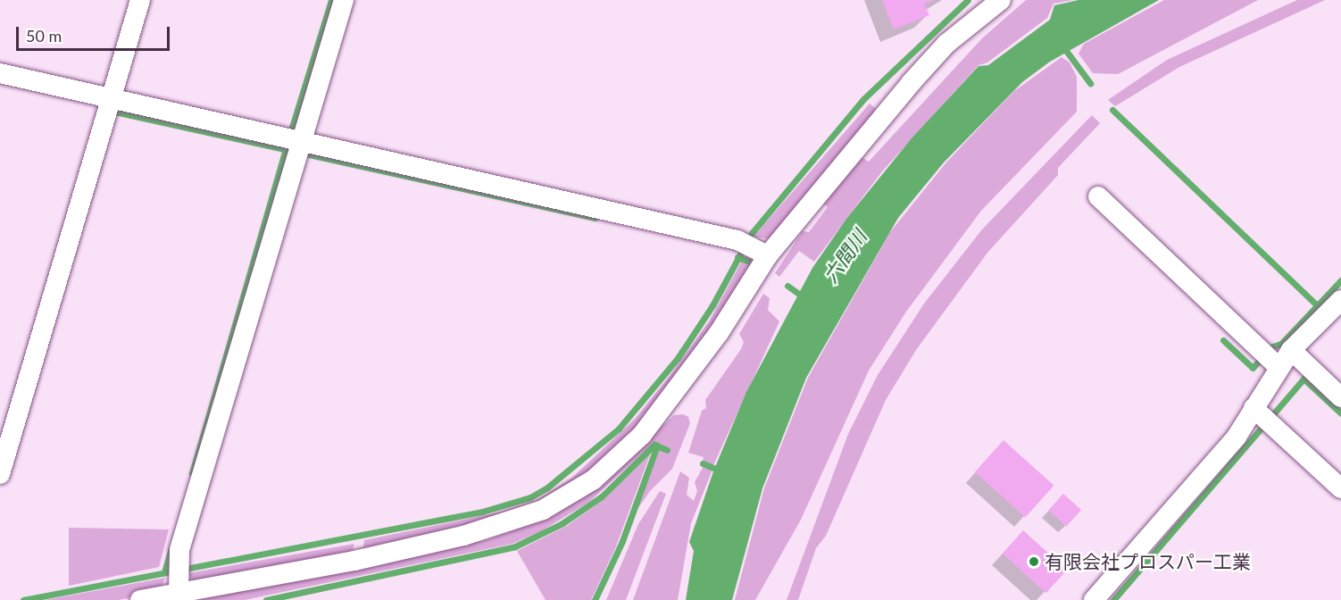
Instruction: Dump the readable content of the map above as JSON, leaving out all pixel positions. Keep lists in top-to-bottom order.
{
  "water": ["六間川"],
  "places": ["有限会社プロスパー工業"],
  "scale_bar": "50 m"
}
